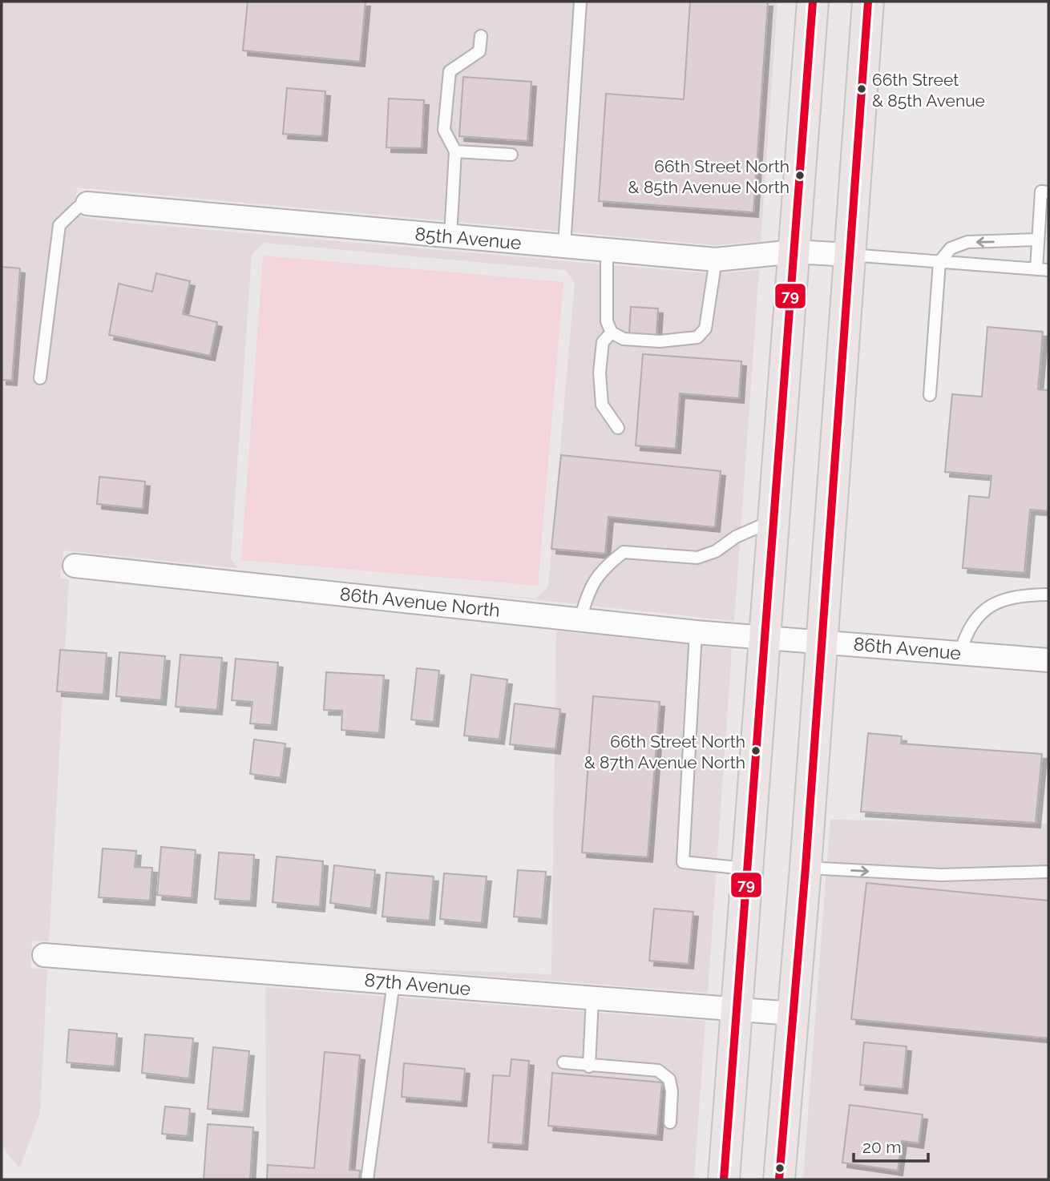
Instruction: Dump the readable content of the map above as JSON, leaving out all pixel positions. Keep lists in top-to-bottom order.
{
  "streets": {
    "street": [
      "85th Avenue",
      "86th Avenue North",
      "86th Avenue",
      "87th Avenue"
    ]
  },
  "crossings": [
    ["86th Avenue North", "86th Avenue"]
  ],
  "places": ["66th Street & 85th Avenue", "66th Street North & 85th Avenue North", "66th Street North & 87th Avenue North"],
  "lines": ["transit line 79"],
  "scale_bar": "20 m"
}
